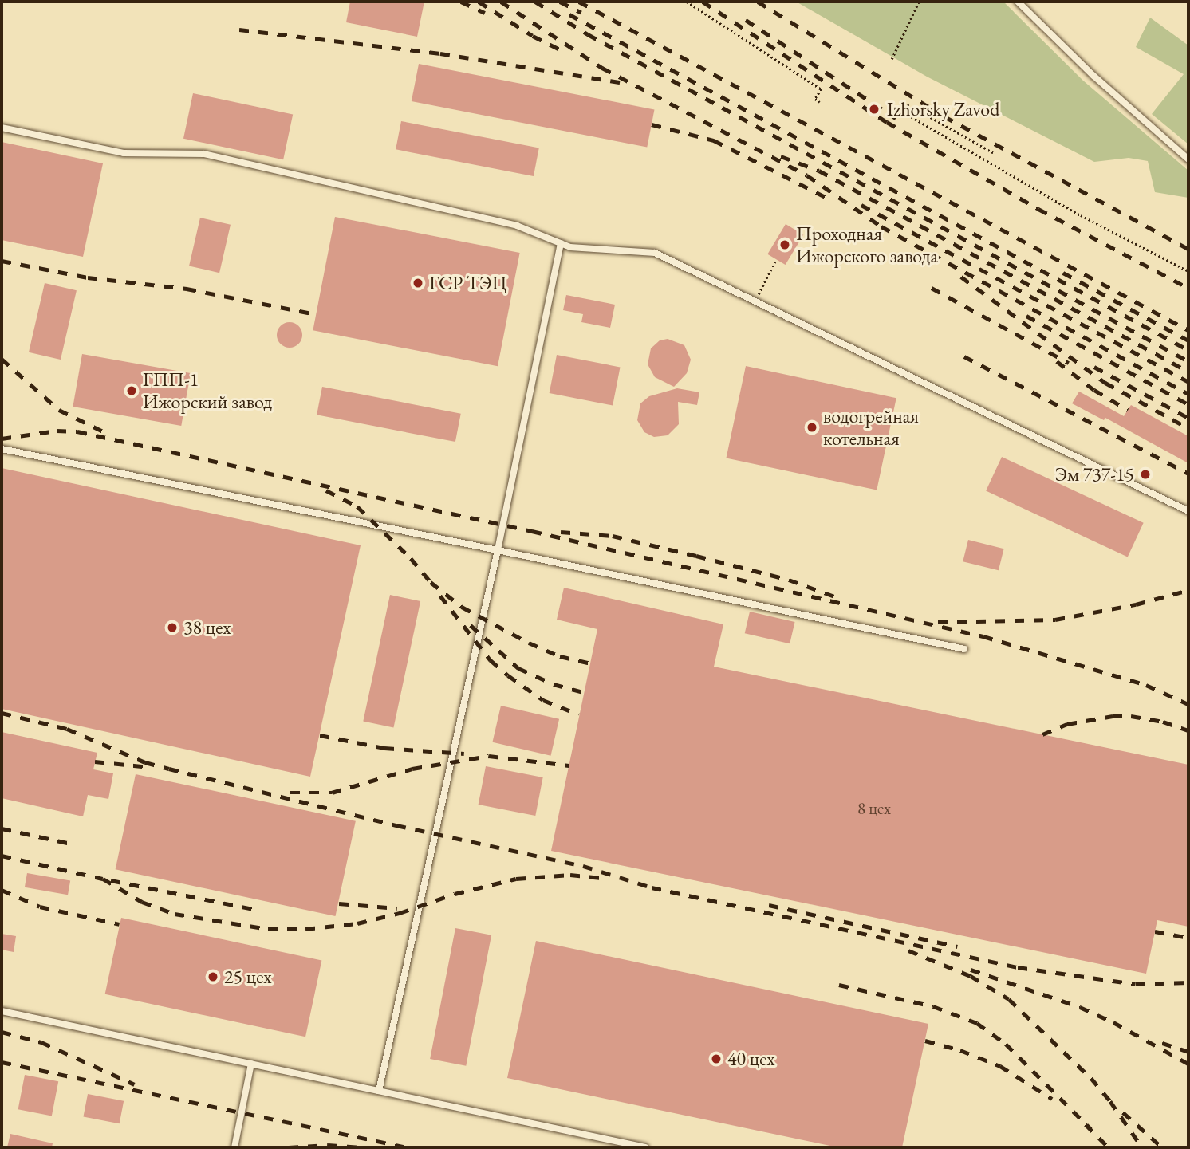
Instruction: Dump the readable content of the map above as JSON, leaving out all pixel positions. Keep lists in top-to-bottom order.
{
  "places": [
    "Izhorsky Zavod",
    "Проходная Ижорского завода",
    "ГСР ТЭЦ",
    "ГПП-1 Ижорский завод",
    "водогрейная котельная",
    "Эм 737-15",
    "38 цех",
    "25 цех",
    "40 цех"
  ],
  "house_numbers": ["8 цех"]
}
